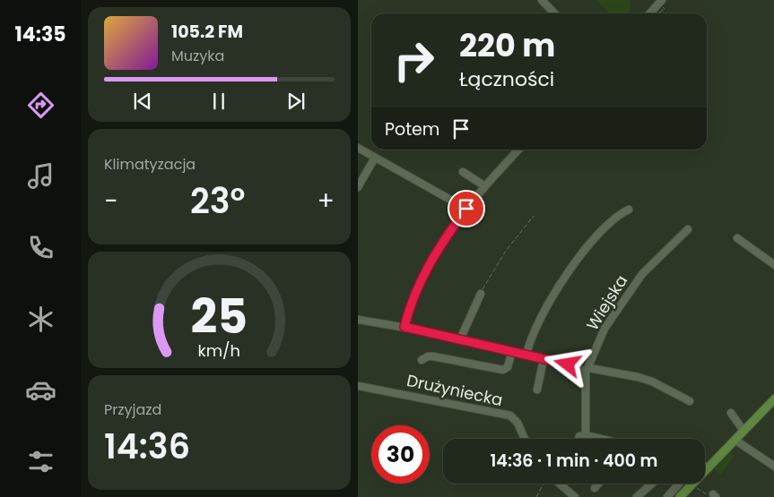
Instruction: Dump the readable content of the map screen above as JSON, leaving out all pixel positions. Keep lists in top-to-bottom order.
{
  "streets": {
    "street": ["Wiejska", "Drużyniecka"]
  },
  "page": {
    "tabs": "14:35",
    "turn": ["220 m", "Łączności"],
    "song": ["105.2 FM", "Muzyka"],
    "then": "Potem",
    "tile": [
      "Klimatyzacja",
      ["Przyjazd", "14:36"]
    ],
    "heat": ["−", "23°", "+"],
    "limit": "30",
    "trip": "14:36 · 1 min · 400 m",
    "gauge": ["25", "km/h"]
  }
}
